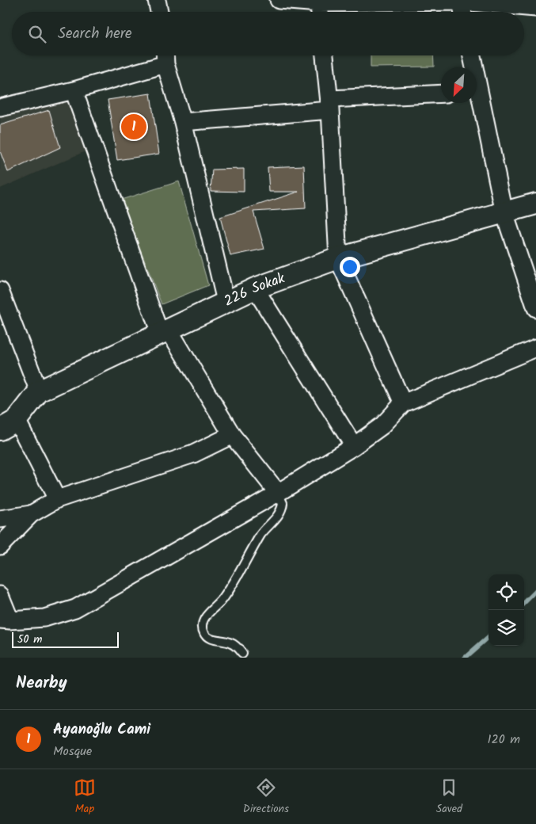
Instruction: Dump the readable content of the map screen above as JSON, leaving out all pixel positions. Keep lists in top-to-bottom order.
{
  "streets": {
    "street": ["226 Sokak"]
  },
  "scale_bar": "50 m",
  "north": "bottom left",
  "page": {
    "search": "Search here",
    "pins": "1",
    "scale": "50 m",
    "heading": "Nearby",
    "list": [
      {
        "mark": "1",
        "name": "Ayanoğlu Cami",
        "note": "Mosque",
        "value": "120 m"
      }
    ],
    "nav": ["Map", "Directions", "Saved"]
  }
}
